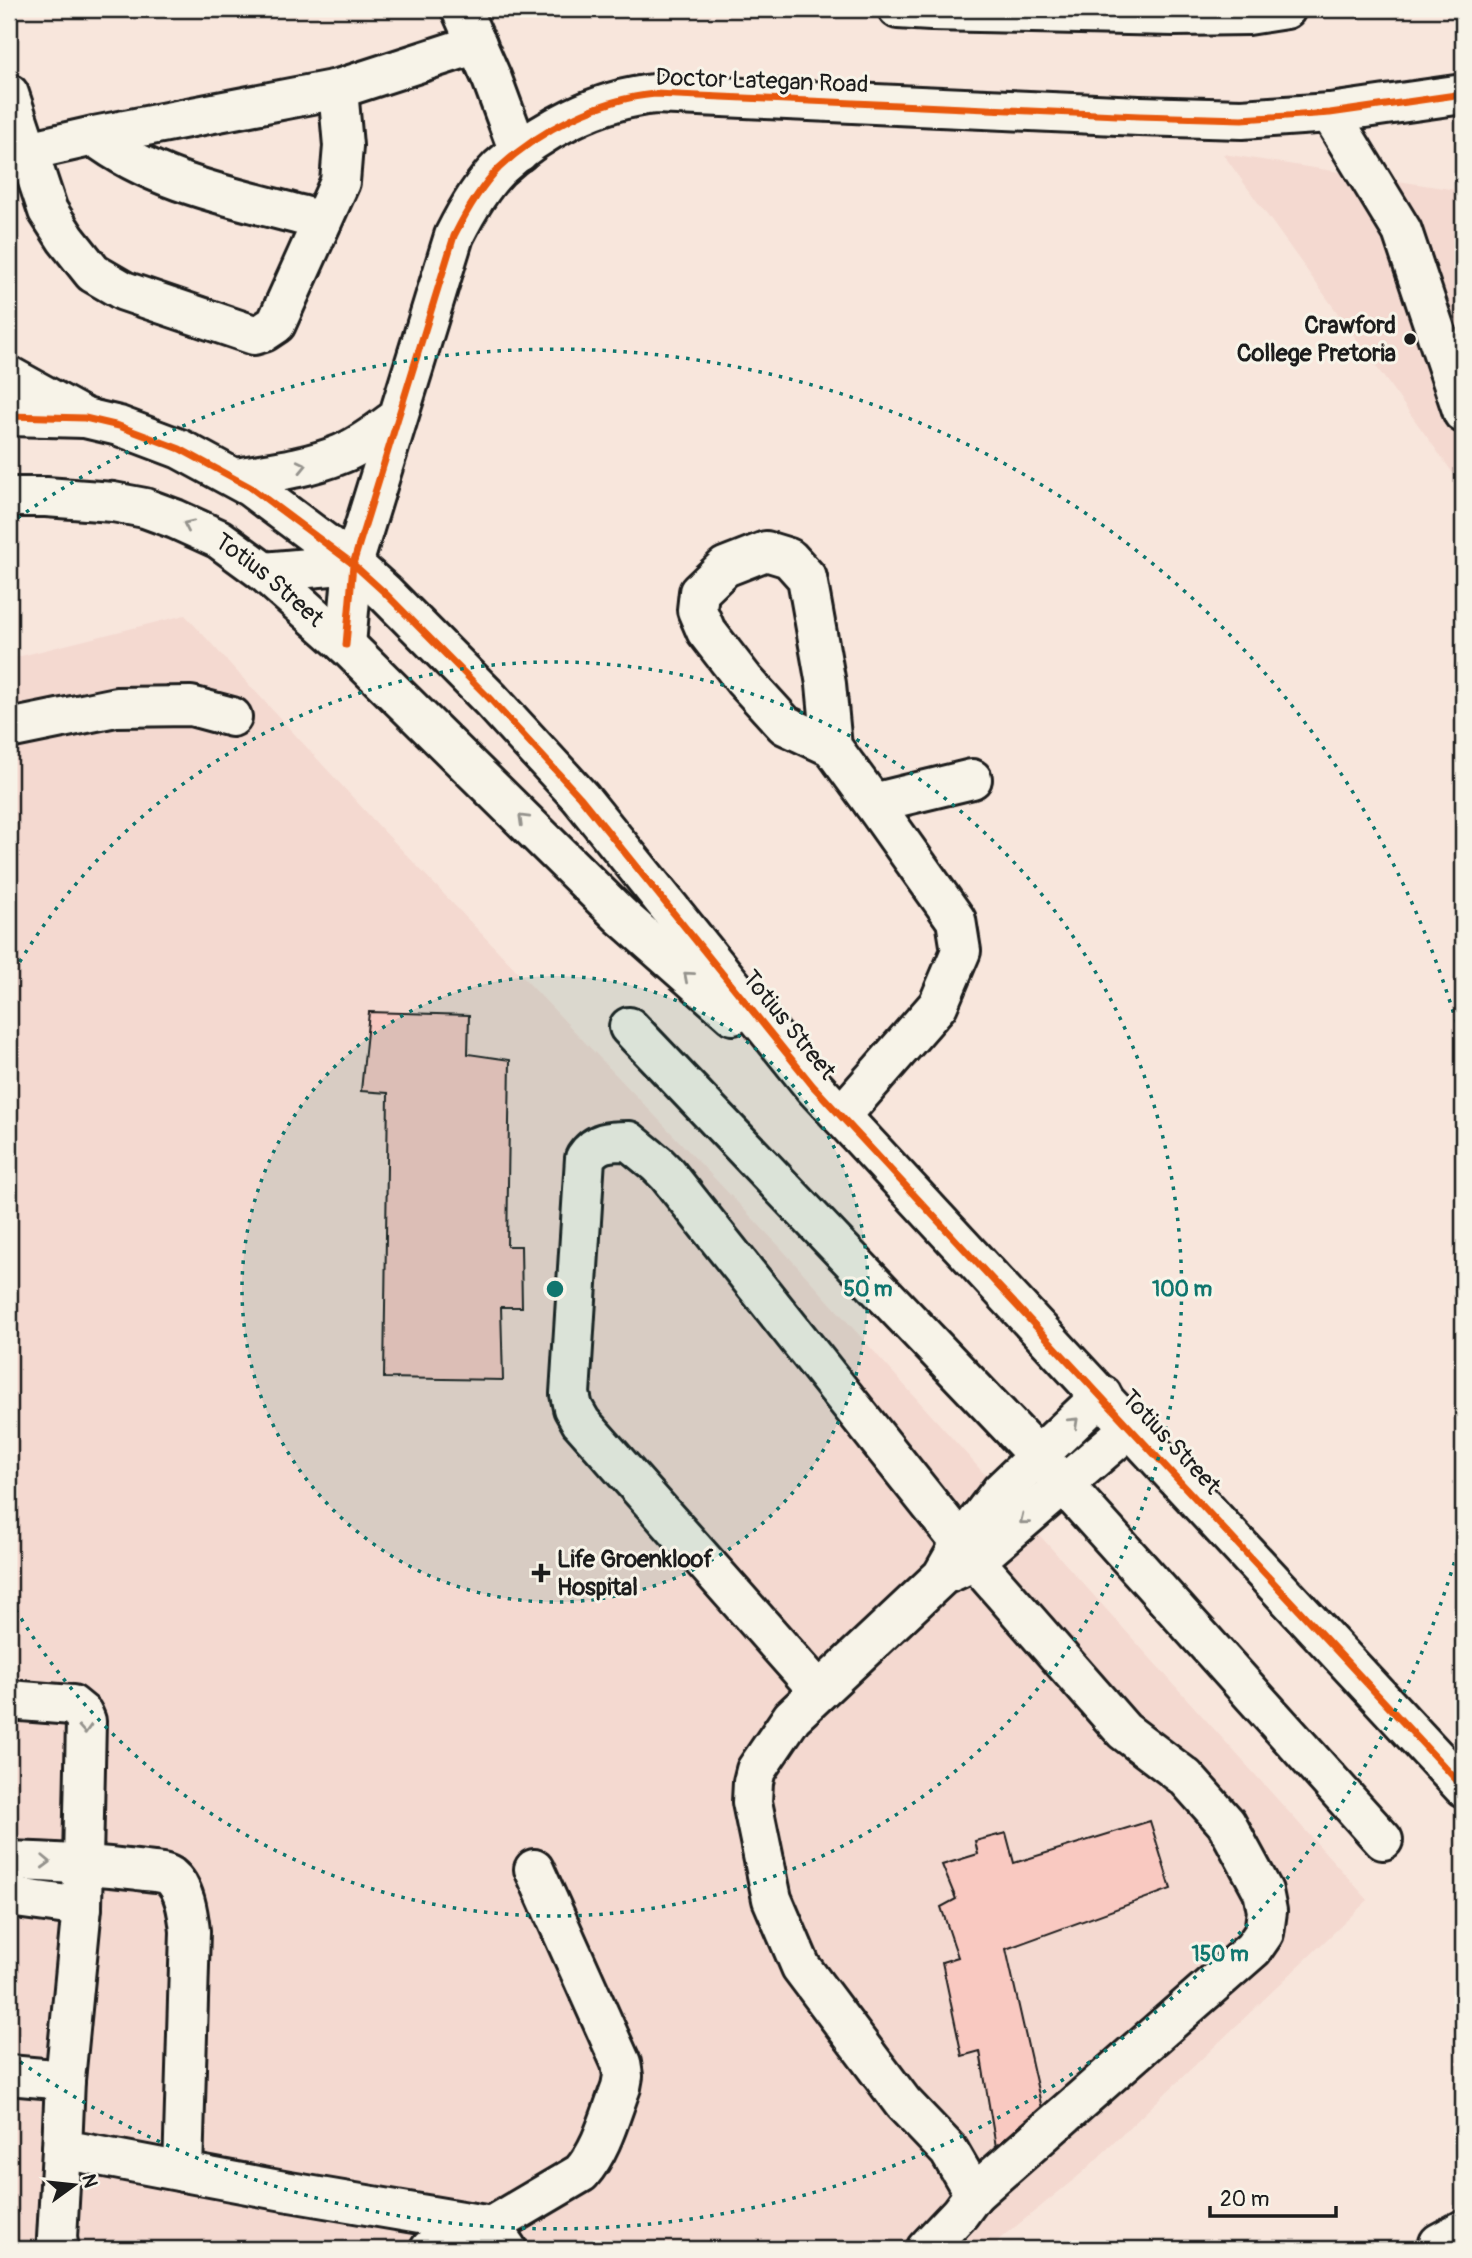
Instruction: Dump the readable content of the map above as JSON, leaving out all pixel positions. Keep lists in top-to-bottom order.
{
  "streets": {
    "street": ["Doctor Lategan Road", "Totius Street"]
  },
  "crossings": [
    ["Doctor Lategan Road", "Totius Street"]
  ],
  "places": {
    "other": ["Crawford College Pretoria"],
    "health": ["Life Groenkloof Hospital"]
  },
  "scale_bar": "20 m",
  "north": "right",
  "rings": ["50 m", "100 m", "150 m"]
}
